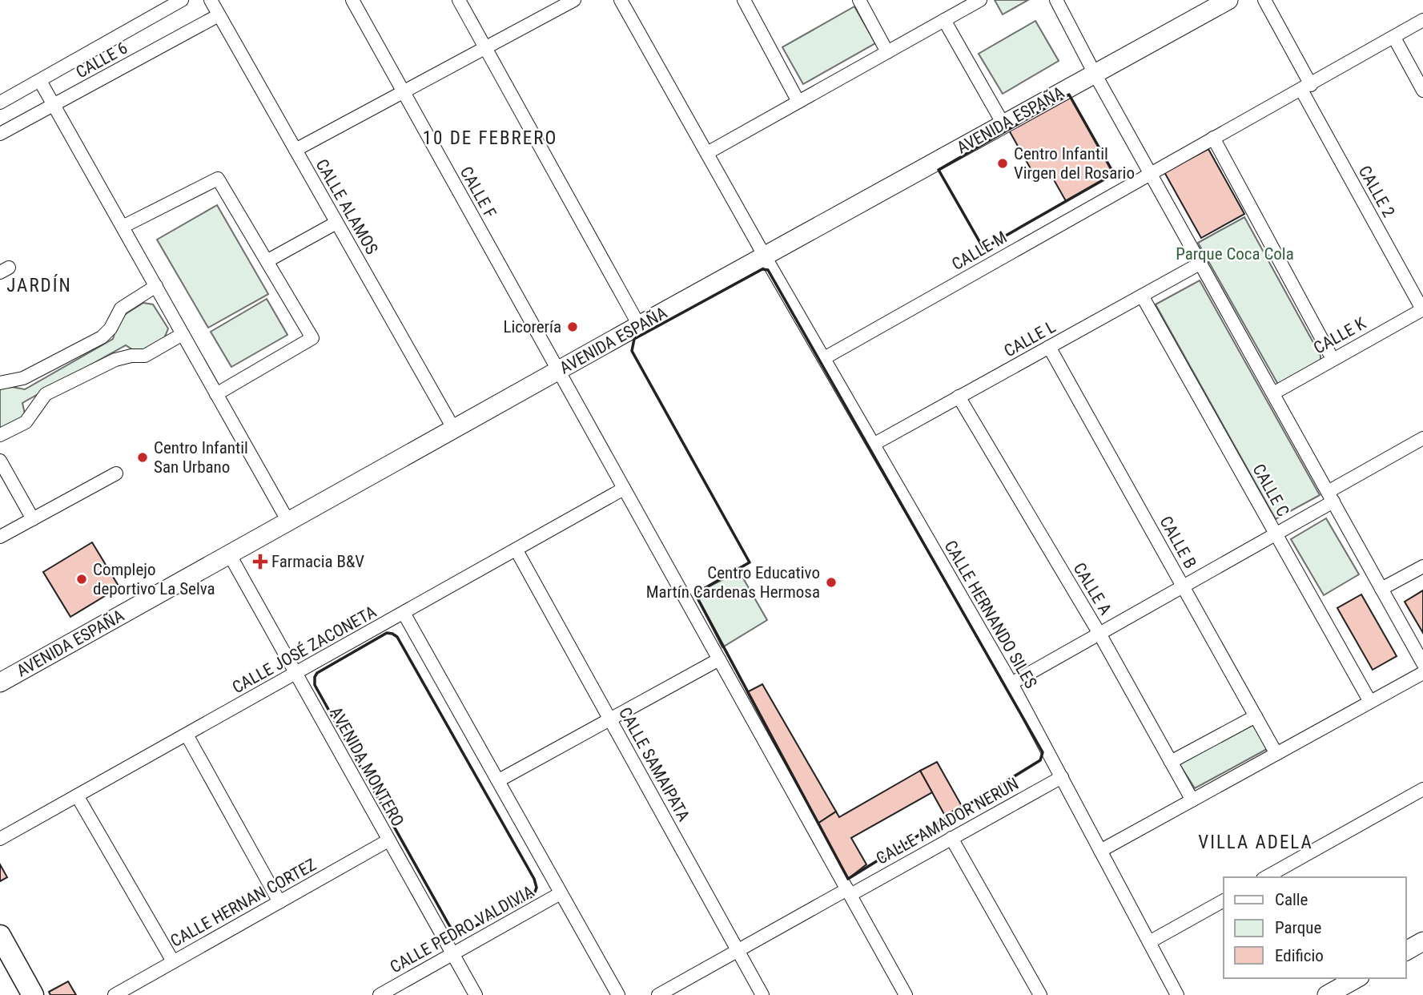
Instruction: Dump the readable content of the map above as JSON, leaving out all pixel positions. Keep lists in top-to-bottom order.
{
  "streets": {
    "street": [
      "CALLE 6",
      "AVENIDA ESPAÑA",
      "CALLE 2",
      "CALLE F",
      "CALLE ALAMOS",
      "CALLE M",
      "CALLE K",
      "CALLE L",
      "CALLE C",
      "CALLE B",
      "CALLE A",
      "CALLE HERNANDO SILES",
      "CALLE JOSÉ ZACONETA",
      "CALLE SAMAIPATA",
      "AVENIDA MONTERO",
      "CALLE AMADOR NERUN",
      "CALLE HERNAN CORTEZ",
      "CALLE PEDRO VALDIVIA"
    ]
  },
  "crossings": [
    ["CALLE 6", "CALLE ALAMOS"],
    ["AVENIDA ESPAÑA", "CALLE F"],
    ["AVENIDA ESPAÑA", "CALLE ALAMOS"],
    ["AVENIDA ESPAÑA", "CALLE HERNANDO SILES"],
    ["AVENIDA ESPAÑA", "AVENIDA MONTERO"],
    ["CALLE 2", "CALLE M"],
    ["CALLE 2", "CALLE K"],
    ["CALLE F", "CALLE JOSÉ ZACONETA"],
    ["CALLE F", "CALLE AMADOR NERUN"],
    ["CALLE M", "CALLE HERNANDO SILES"],
    ["CALLE L", "CALLE C"],
    ["CALLE L", "CALLE B"],
    ["CALLE L", "CALLE A"],
    ["CALLE L", "CALLE HERNANDO SILES"],
    ["CALLE HERNANDO SILES", "CALLE AMADOR NERUN"],
    ["CALLE JOSÉ ZACONETA", "CALLE SAMAIPATA"],
    ["CALLE JOSÉ ZACONETA", "AVENIDA MONTERO"],
    ["CALLE SAMAIPATA", "CALLE AMADOR NERUN"],
    ["AVENIDA MONTERO", "CALLE HERNAN CORTEZ"],
    ["AVENIDA MONTERO", "CALLE PEDRO VALDIVIA"]
  ],
  "districts": ["10 DE FEBRERO", "JARDÍN", "VILLA ADELA"],
  "parks": ["Parque Coca Cola"],
  "places": {
    "other": [
      "Centro Infantil Virgen del Rosario",
      "Licorería",
      "Centro Infantil San Urbano",
      "Complejo deportivo La Selva",
      "Centro Educativo Martín Cardenas Hermosa"
    ],
    "health": ["Farmacia B&V"]
  },
  "legend": ["Calle", "Parque", "Edificio"]
}
